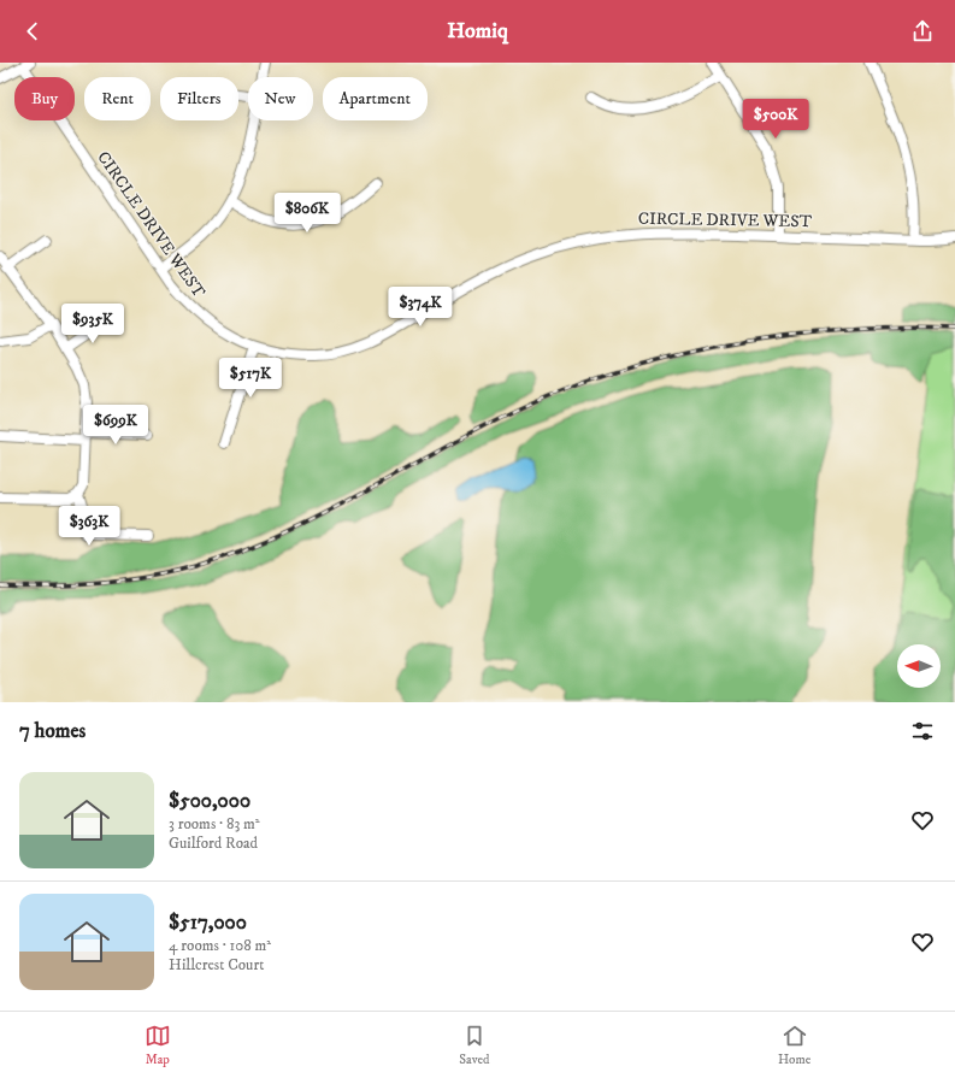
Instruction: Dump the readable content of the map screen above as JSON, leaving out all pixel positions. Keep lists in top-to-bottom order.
{
  "streets": {
    "street": ["CIRCLE DRIVE WEST"]
  },
  "north": "left",
  "page": {
    "header": "Homiq",
    "chip": [
      "Buy",
      "Rent",
      "Filters",
      "New",
      "Apartment"
    ],
    "price": [
      "$500K",
      "$806K",
      "$374K",
      "$935K",
      "$517K",
      "$699K",
      "$363K"
    ],
    "heading": "7 homes",
    "list": [
      {
        "name": "$500,000",
        "note": "3 rooms · 83 m² · Guilford Road"
      },
      {
        "name": "$517,000",
        "note": "4 rooms · 108 m² · Hillcrest Court"
      }
    ],
    "tabs": ["Map", "Saved", "Home"]
  }
}
